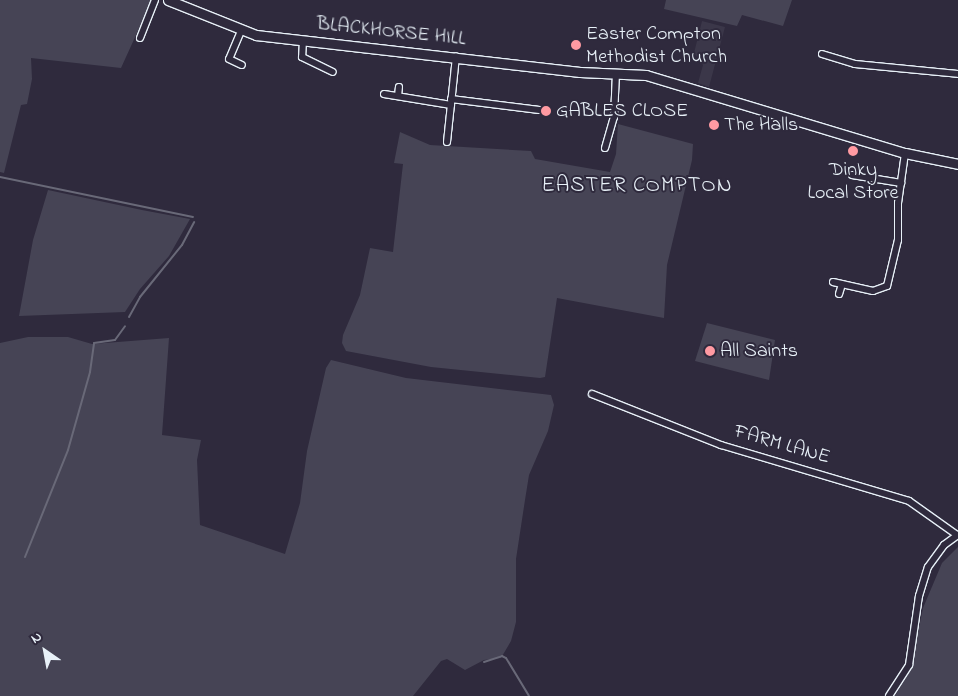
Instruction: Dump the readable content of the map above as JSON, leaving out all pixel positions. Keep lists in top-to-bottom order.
{
  "streets": {
    "main road": ["BLACKHORSE HILL"],
    "street": ["FARM LANE"]
  },
  "districts": ["EASTER COMPTON"],
  "places": [
    "Easter Compton Methodist Church",
    "GABLES CLOSE",
    "The Halls",
    "Dinky Local Store",
    "All Saints"
  ],
  "north": "top left"
}
